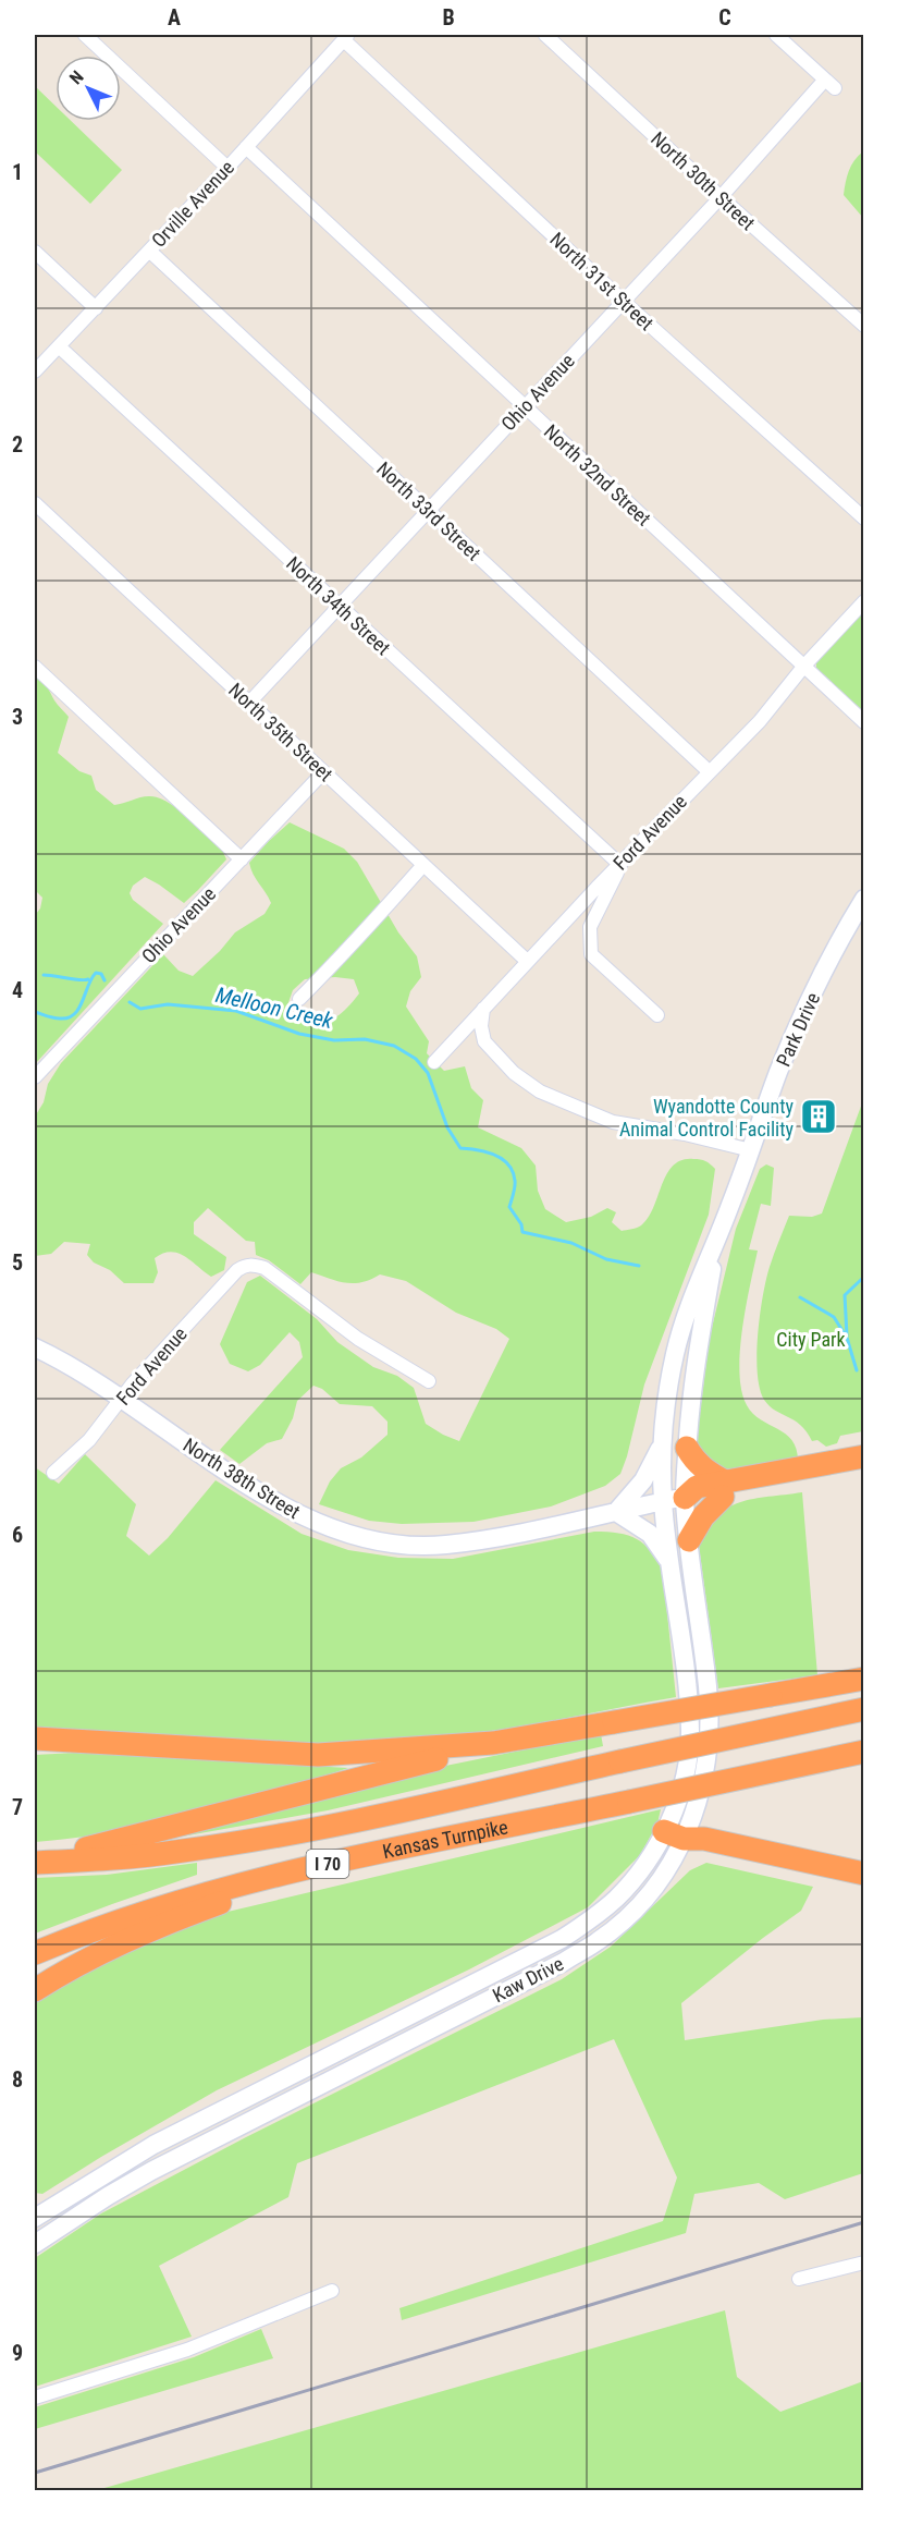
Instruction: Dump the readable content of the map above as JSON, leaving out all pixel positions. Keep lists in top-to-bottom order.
{
  "streets": {
    "highway": ["Kansas Turnpike", "I 70"],
    "main road": ["Park Drive", "North 38th Street", "Kaw Drive"],
    "street": [
      "North 30th Street",
      "Orville Avenue",
      "North 31st Street",
      "Ohio Avenue",
      "North 32nd Street",
      "North 33rd Street",
      "North 34th Street",
      "North 35th Street",
      "Ford Avenue"
    ]
  },
  "crossings": [
    ["North 30th Street", "Ohio Avenue"],
    ["Orville Avenue", "North 31st Street"],
    ["Orville Avenue", "North 32nd Street"],
    ["Orville Avenue", "North 33rd Street"],
    ["Orville Avenue", "North 34th Street"],
    ["North 31st Street", "Ohio Avenue"],
    ["Ohio Avenue", "North 32nd Street"],
    ["Ohio Avenue", "North 33rd Street"],
    ["Ohio Avenue", "North 34th Street"],
    ["Ohio Avenue", "North 35th Street"],
    ["North 32nd Street", "Ford Avenue"],
    ["North 33rd Street", "Ford Avenue"],
    ["North 34th Street", "Ford Avenue"],
    ["North 35th Street", "Ford Avenue"],
    ["Ford Avenue", "North 38th Street"],
    ["Park Drive", "North 38th Street"],
    ["Park Drive", "Kaw Drive"],
    ["North 38th Street", "Kaw Drive"]
  ],
  "water": ["Melloon Creek"],
  "parks": ["City Park"],
  "places": {
    "building": ["Wyandotte County Animal Control Facility"]
  },
  "north": "top left",
  "grid": {
    "columns": ["A", "B", "C"],
    "rows": [
      "1",
      "2",
      "3",
      "4",
      "5",
      "6",
      "7",
      "8",
      "9"
    ]
  }
}
